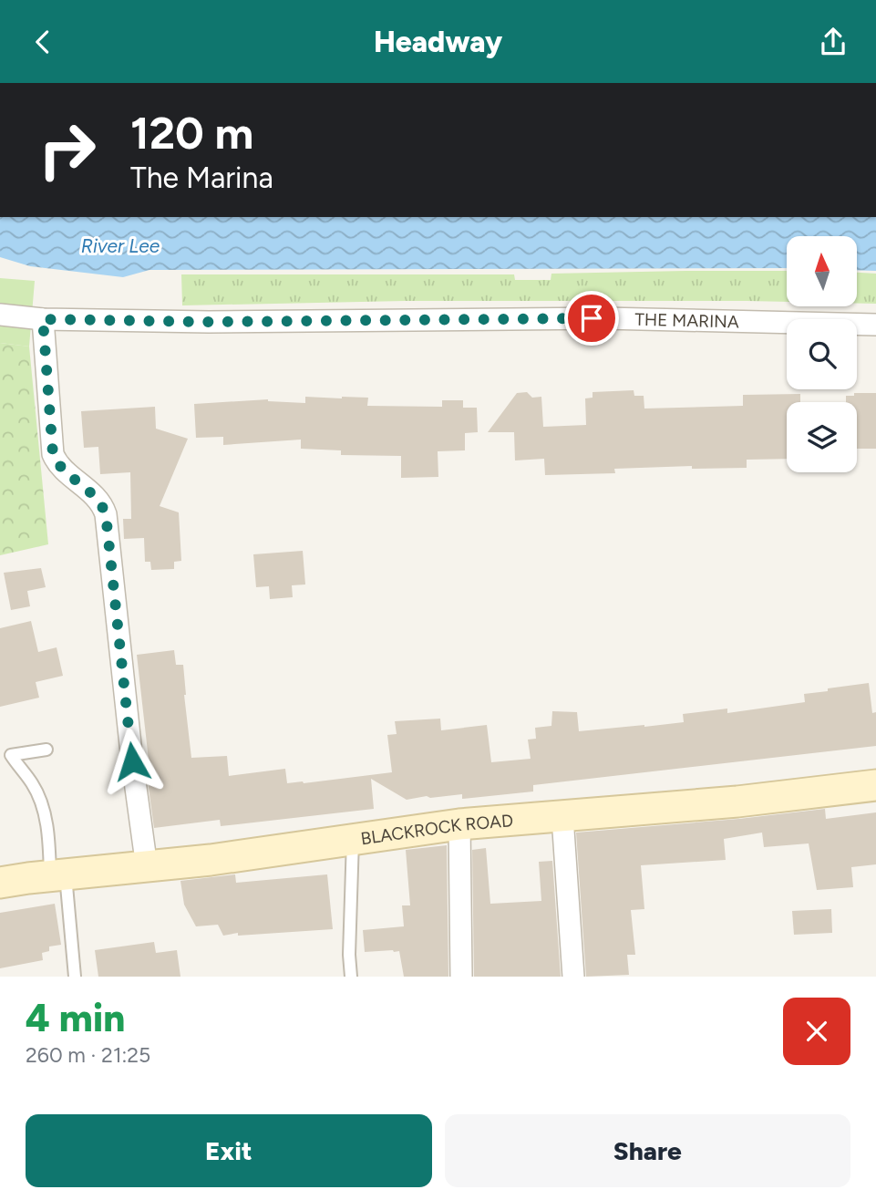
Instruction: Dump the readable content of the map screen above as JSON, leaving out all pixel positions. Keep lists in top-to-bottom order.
{
  "streets": {
    "main road": ["BLACKROCK ROAD"],
    "street": ["THE MARINA"]
  },
  "water": ["River Lee"],
  "north": "top",
  "page": {
    "header": "Headway",
    "turn": ["120 m", "The Marina"],
    "heading": ["4 min", "260 m · 21:25"],
    "buttons": ["Exit", "Share"]
  }
}
